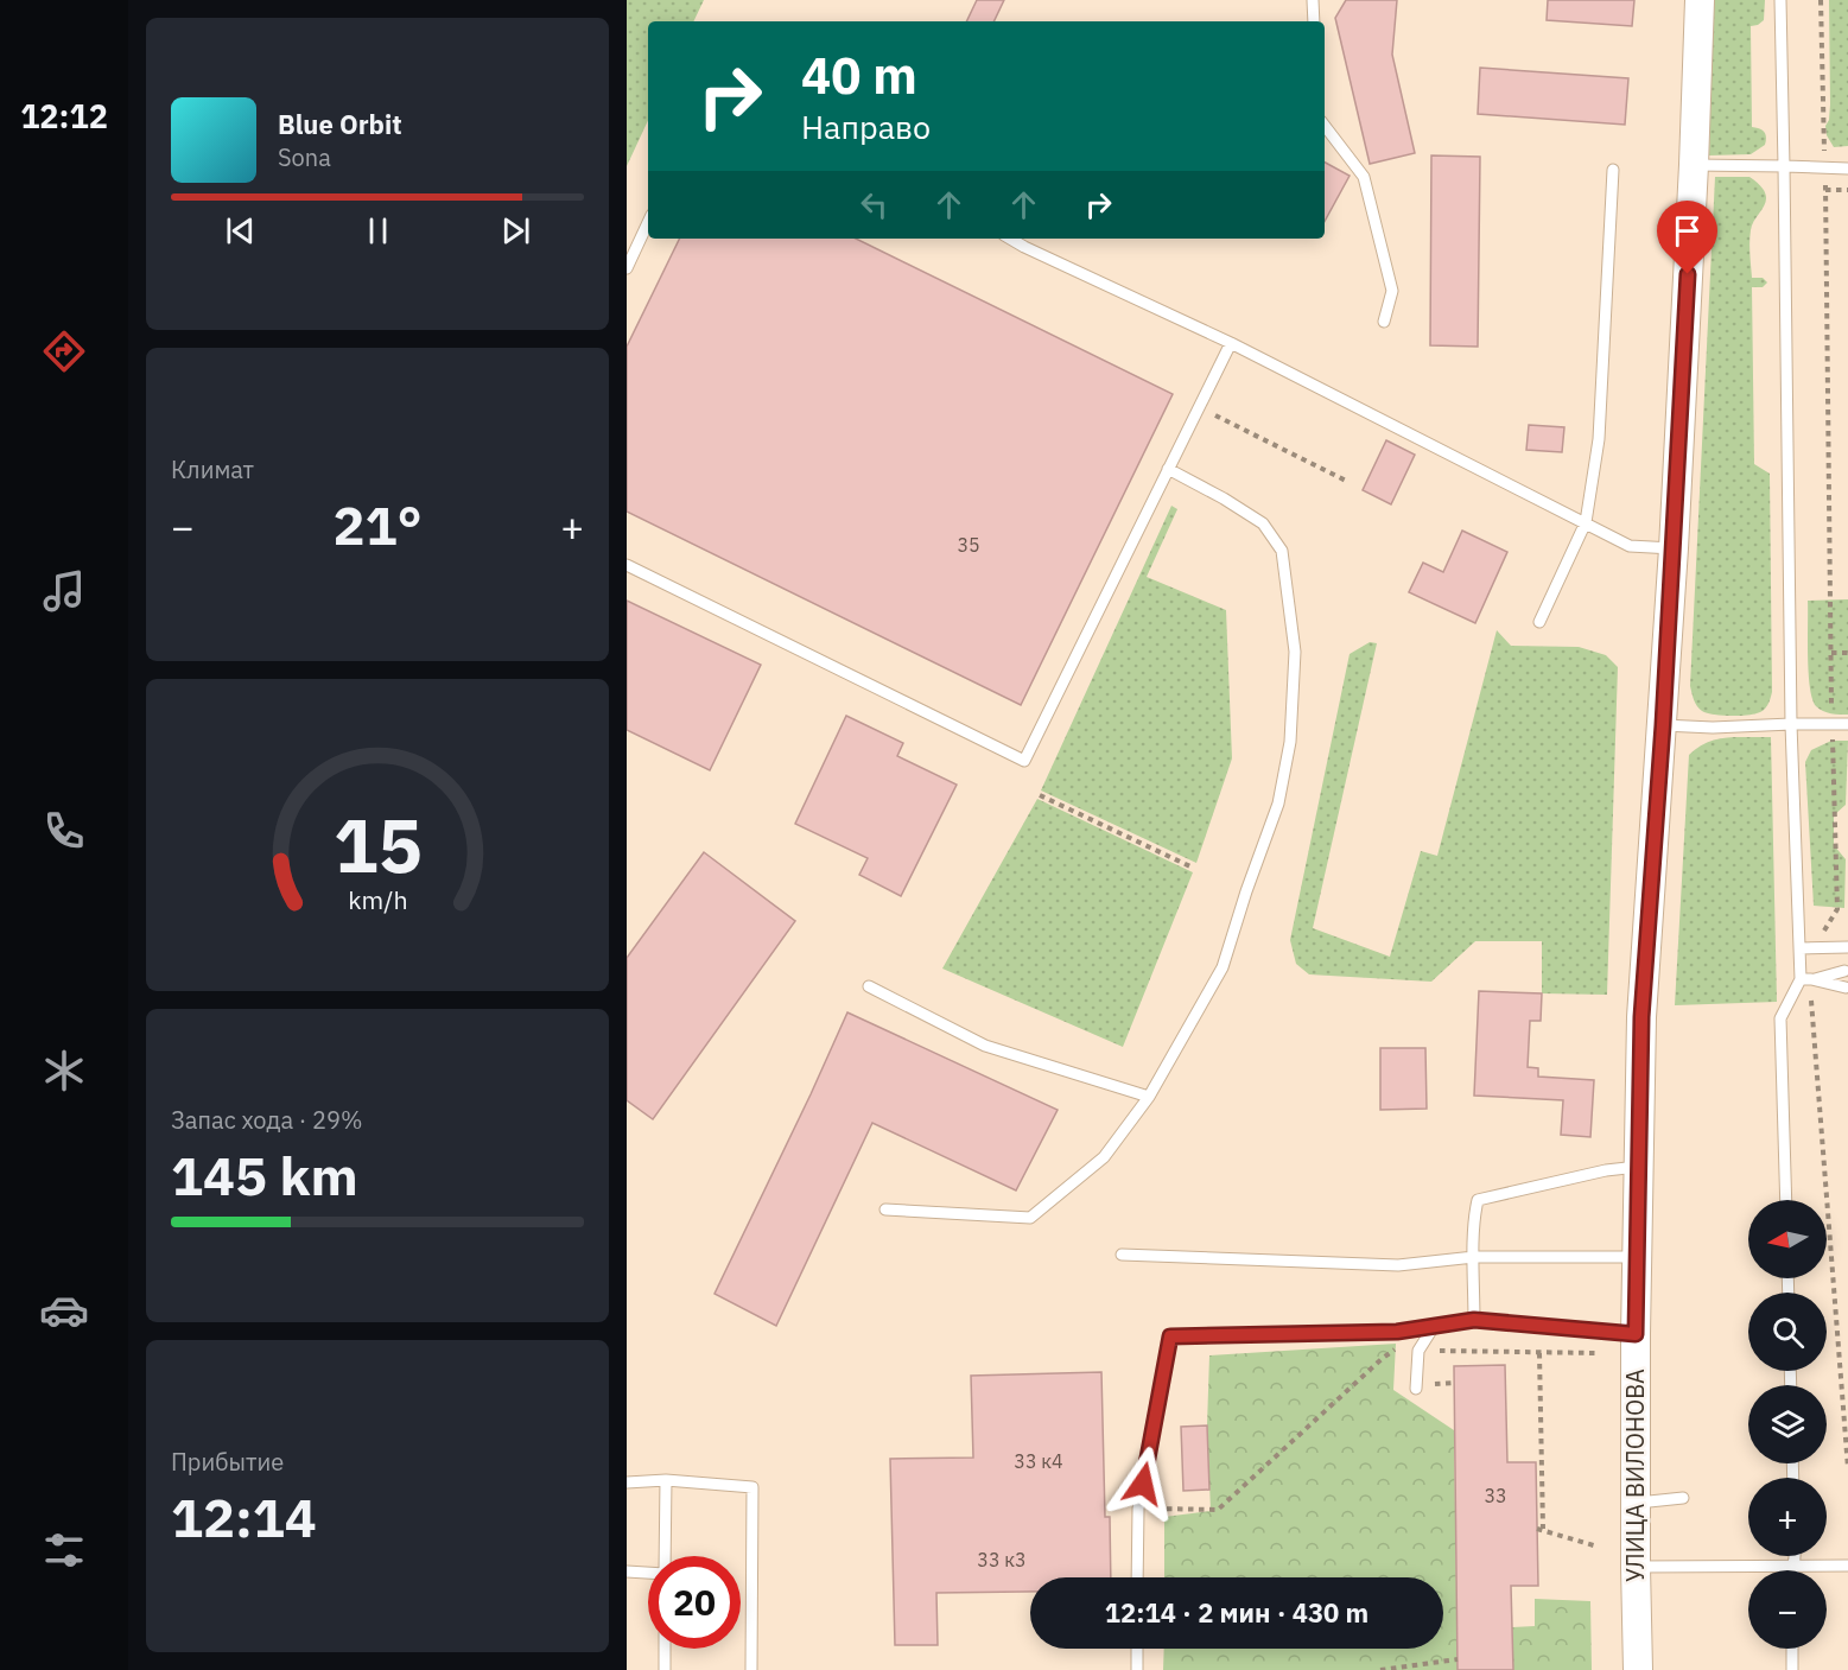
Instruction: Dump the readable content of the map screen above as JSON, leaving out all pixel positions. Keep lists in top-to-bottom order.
{
  "streets": {
    "street": ["УЛИЦА ВИЛОНОВА"]
  },
  "house_numbers": [
    "35",
    "33 к4",
    "33",
    "33 к3"
  ],
  "north": "left",
  "page": {
    "tabs": "12:12",
    "turn": ["40 m", "Направо"],
    "song": ["Blue Orbit", "Sona"],
    "tile": [
      "Климат",
      ["Запас хода · 29%", "145 km"],
      ["Прибытие", "12:14"]
    ],
    "heat": ["−", "21°", "+"],
    "map_buttons": ["+", "−"],
    "limit": "20",
    "trip": "12:14 · 2 мин · 430 m",
    "gauge": ["15", "km/h"]
  }
}
